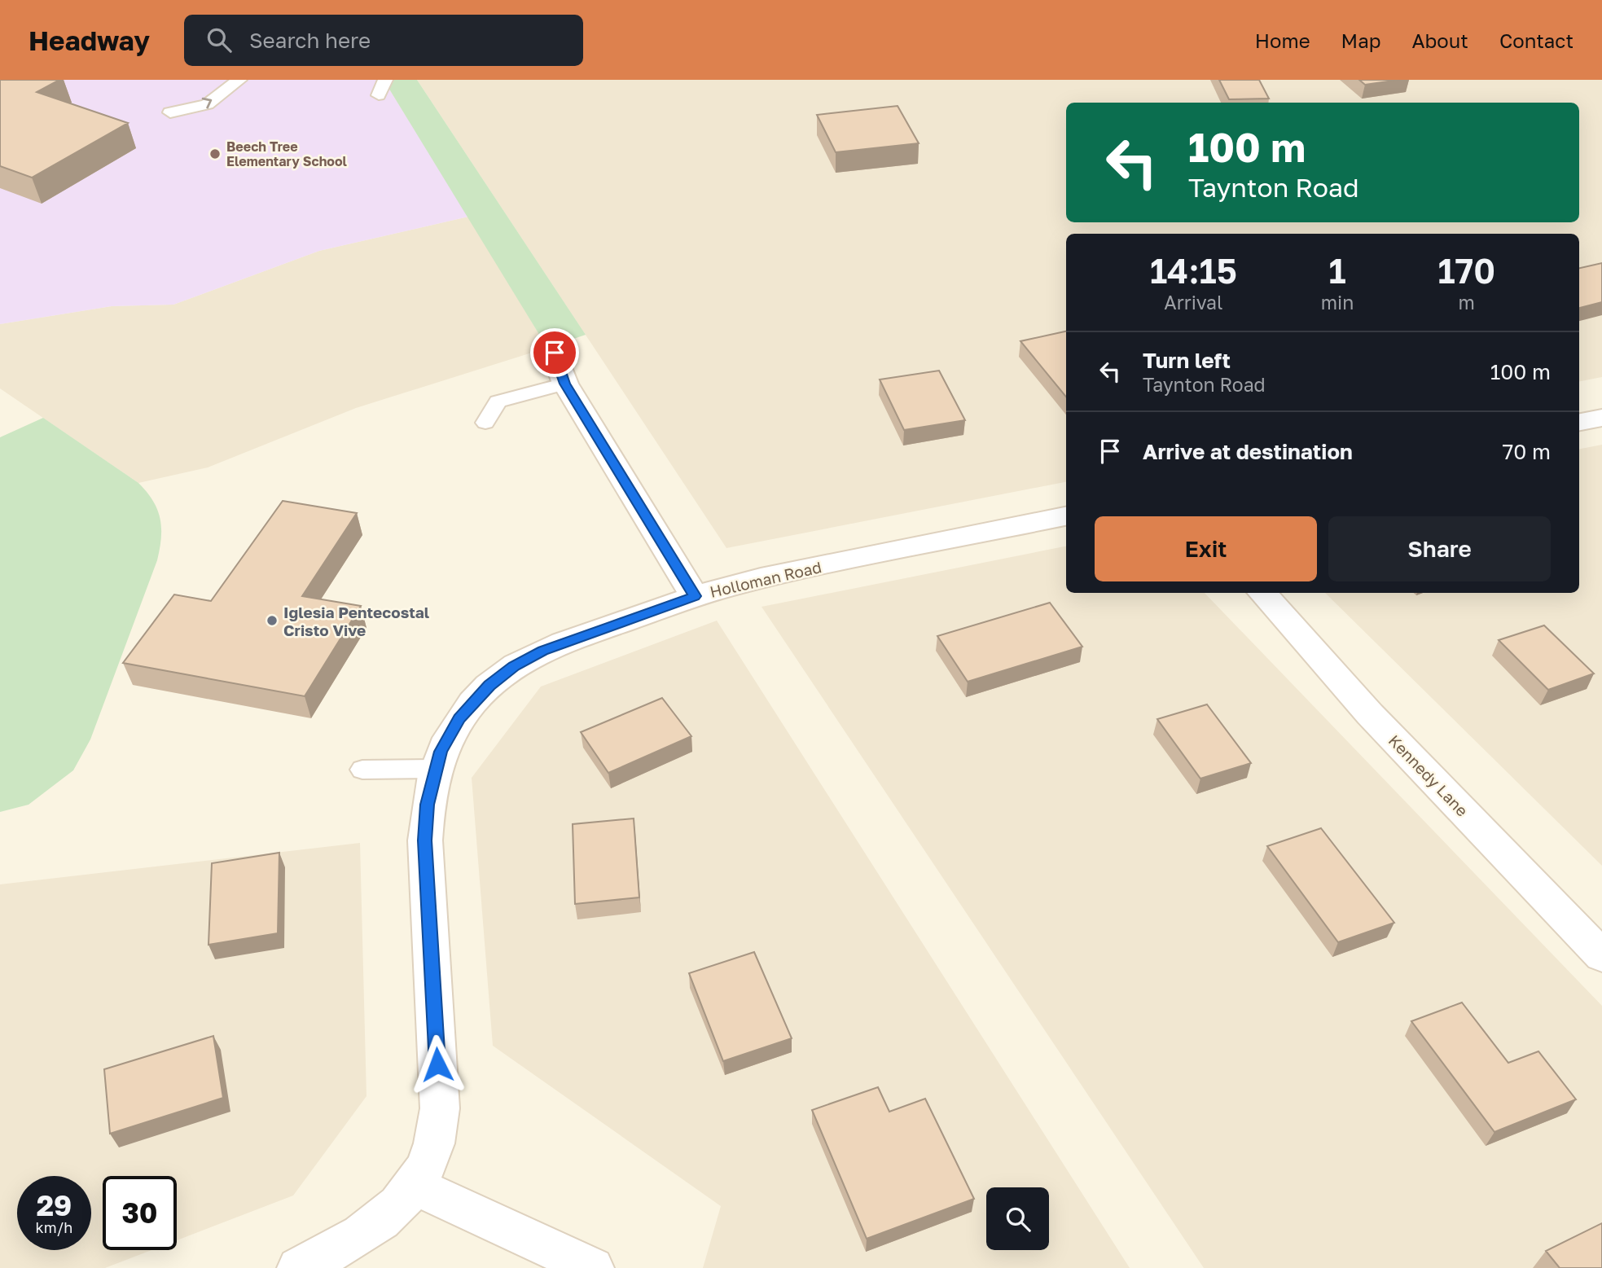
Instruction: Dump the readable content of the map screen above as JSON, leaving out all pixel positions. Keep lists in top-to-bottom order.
{
  "streets": {
    "street": ["Holloman Road", "Kennedy Lane"]
  },
  "places": ["Beech Tree Elementary School", "Iglesia Pentecostal Cristo Vive"],
  "page": {
    "header": "Headway",
    "search": "Search here",
    "nav": [
      "Home",
      "Map",
      "About",
      "Contact"
    ],
    "turn": ["100 m", "Taynton Road"],
    "eta": [
      "14:15",
      "Arrival",
      "1",
      "min",
      "170",
      "m"
    ],
    "list": [
      {
        "name": "Turn left",
        "note": "Taynton Road",
        "value": "100 m"
      },
      {
        "name": "Arrive at destination",
        "value": "70 m"
      }
    ],
    "buttons": ["Exit", "Share"],
    "speed": "29 km/h",
    "limit": "30"
  }
}
